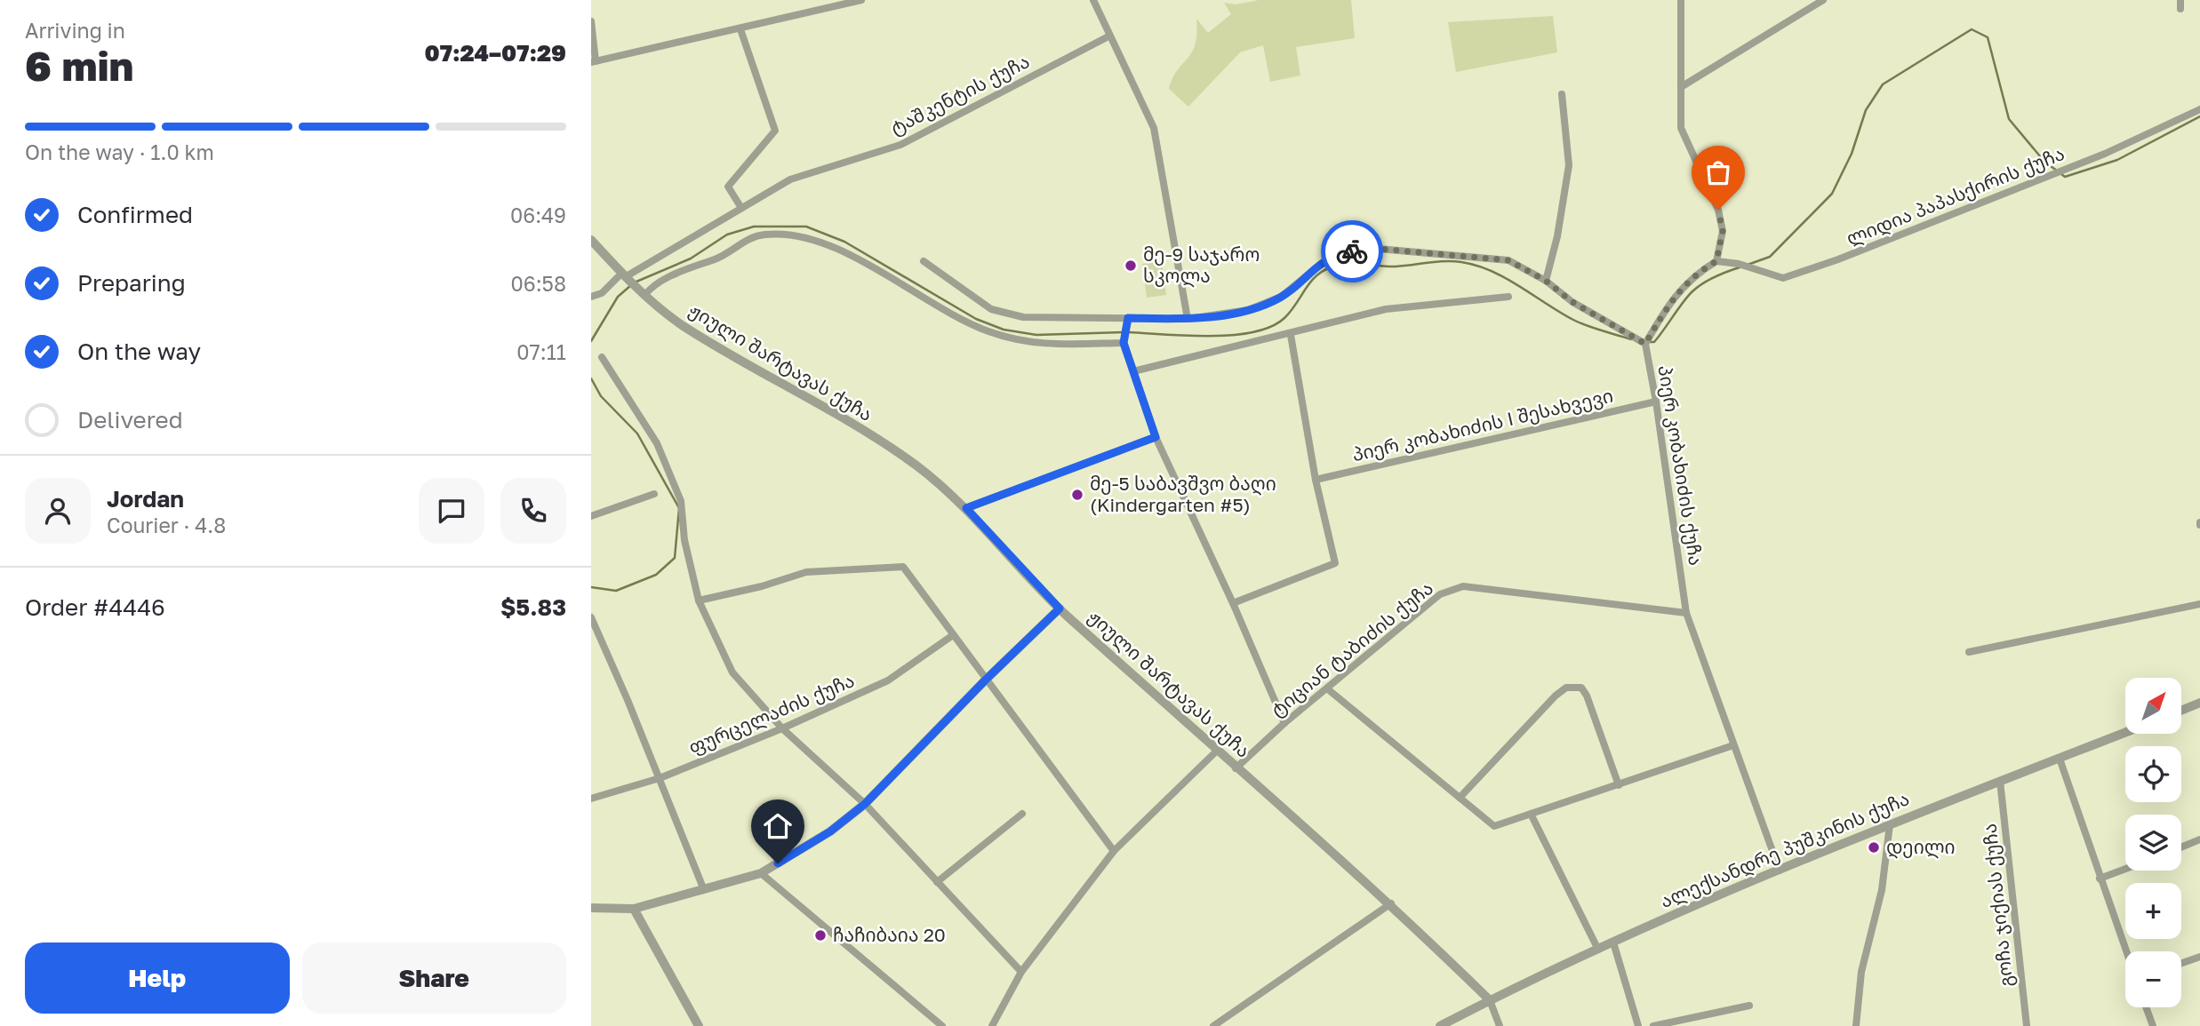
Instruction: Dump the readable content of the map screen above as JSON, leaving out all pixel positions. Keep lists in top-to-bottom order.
{
  "streets": {
    "street": [
      "ტაშკენტის ქუჩა",
      "ლიდია პაპასქირის ქუჩა",
      "ჟიული შარტავას ქუჩა",
      "პიერ კობახიძის I შესახვევი",
      "პიერ კობახიძის ქუჩა",
      "ტიციან ტაბიძის ქუჩა",
      "ფურცელაძის ქუჩა",
      "ალექსანდრე პუშკინის ქუჩა",
      "გოჩა ჯიქიას ქუჩა"
    ]
  },
  "crossings": [
    ["ტაშკენტის ქუჩა", "ჟიული შარტავას ქუჩა"],
    ["ჟიული შარტავას ქუჩა", "ტიციან ტაბიძის ქუჩა"],
    ["ჟიული შარტავას ქუჩა", "ალექსანდრე პუშკინის ქუჩა"],
    ["პიერ კობახიძის I შესახვევი", "პიერ კობახიძის ქუჩა"],
    ["პიერ კობახიძის ქუჩა", "ტიციან ტაბიძის ქუჩა"],
    ["პიერ კობახიძის ქუჩა", "ალექსანდრე პუშკინის ქუჩა"],
    ["ალექსანდრე პუშკინის ქუჩა", "გოჩა ჯიქიას ქუჩა"]
  ],
  "places": [
    "მე-9 საჯარო სკოლა",
    "მე-5 საბავშვო ბაღი (Kindergarten #5)",
    "დეილი",
    "ჩაჩიბაია 20"
  ],
  "north": "top right",
  "page": {
    "heading": ["6 min", "Arriving in", "07:24–07:29"],
    "panel": [
      "Jordan",
      "Courier · 4.8",
      "Order #4446",
      "$5.83"
    ],
    "bar": "On the way · 1.0 km",
    "list": [
      ["Confirmed", "06:49"],
      ["Preparing", "06:58"],
      ["On the way", "07:11"],
      "Delivered"
    ],
    "map_buttons": ["+", "−"],
    "buttons": ["Help", "Share"]
  }
}
